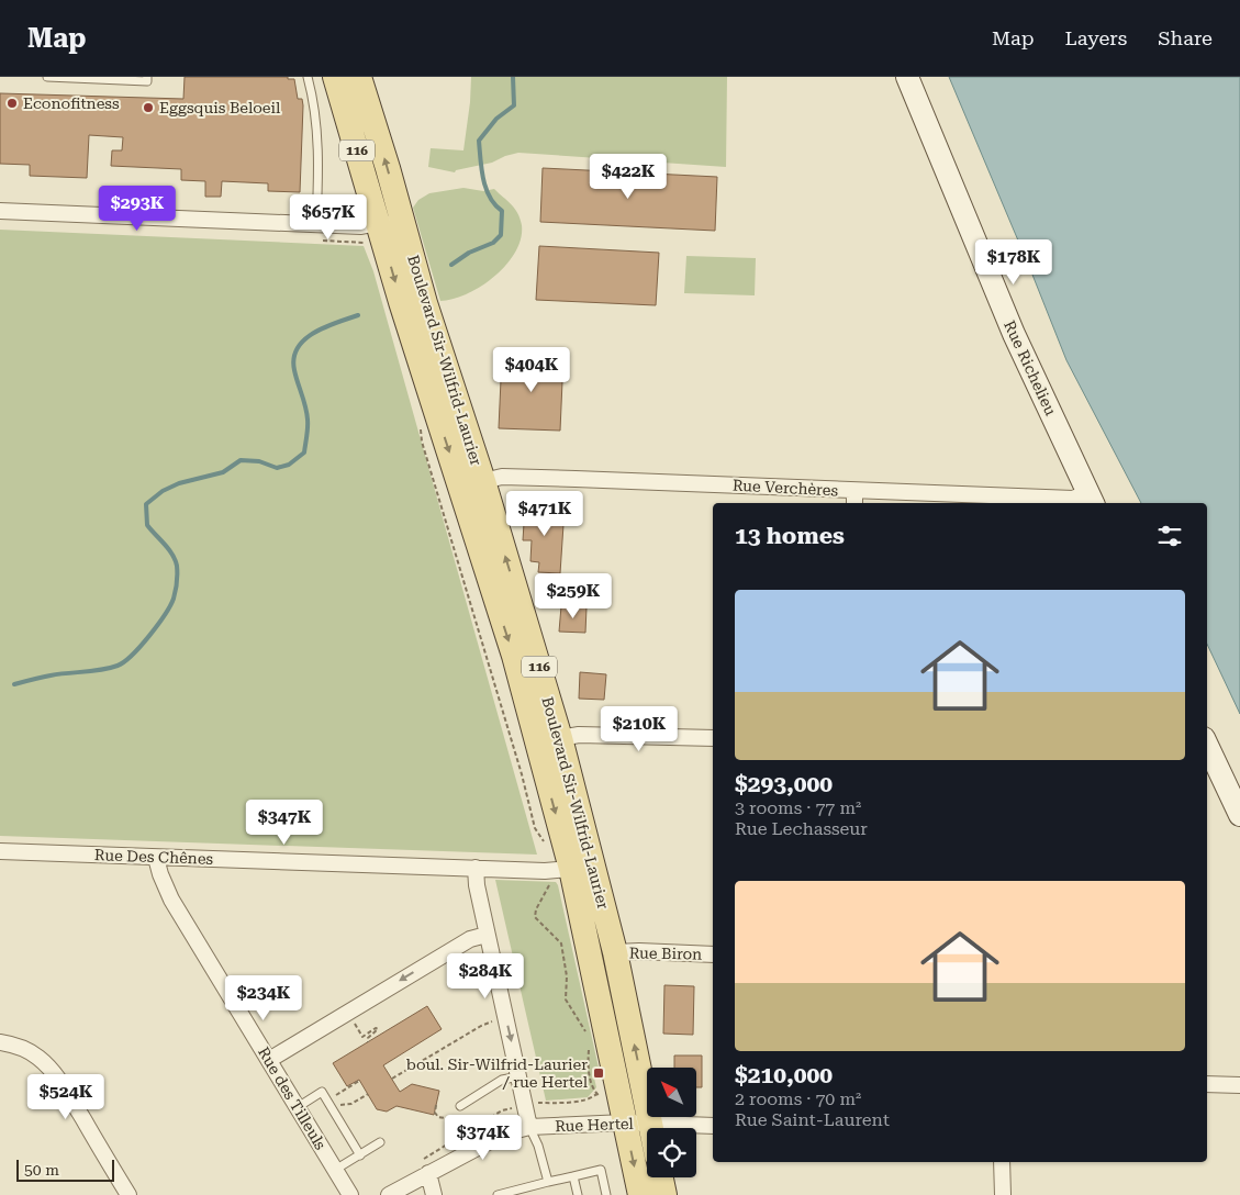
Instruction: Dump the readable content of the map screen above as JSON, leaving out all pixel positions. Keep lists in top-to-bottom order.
{
  "streets": {
    "main road": ["116", "Boulevard Sir-Wilfrid-Laurier", "Rue Richelieu"],
    "street": [
      "Rue Verchères",
      "Rue Des Chênes",
      "Rue Biron",
      "Rue des Tilleuls",
      "Rue Hertel"
    ]
  },
  "crossings": [
    ["Boulevard Sir-Wilfrid-Laurier", "Rue Verchères"],
    ["Boulevard Sir-Wilfrid-Laurier", "Rue Des Chênes"],
    ["Boulevard Sir-Wilfrid-Laurier", "Rue Biron"],
    ["Boulevard Sir-Wilfrid-Laurier", "Rue Hertel"],
    ["Rue Richelieu", "Rue Verchères"],
    ["Rue Des Chênes", "Rue des Tilleuls"]
  ],
  "places": {
    "other": ["Econofitness", "Eggsquis Beloeil"],
    "transit": ["boul. Sir-Wilfrid-Laurier / rue Hertel"]
  },
  "scale_bar": "50 m",
  "north": "top left",
  "page": {
    "header": "Map",
    "nav": ["Map", "Layers", "Share"],
    "price": [
      "$422K",
      "$293K",
      "$657K",
      "$178K",
      "$404K",
      "$471K",
      "$259K",
      "$210K",
      "$347K",
      "$284K",
      "$234K",
      "$524K",
      "$374K"
    ],
    "heading": "13 homes",
    "list": [
      {
        "name": "$293,000",
        "note": "3 rooms · 77 m² · Rue Lechasseur"
      },
      {
        "name": "$210,000",
        "note": "2 rooms · 70 m² · Rue Saint-Laurent"
      }
    ],
    "scale": "50 m"
  }
}
